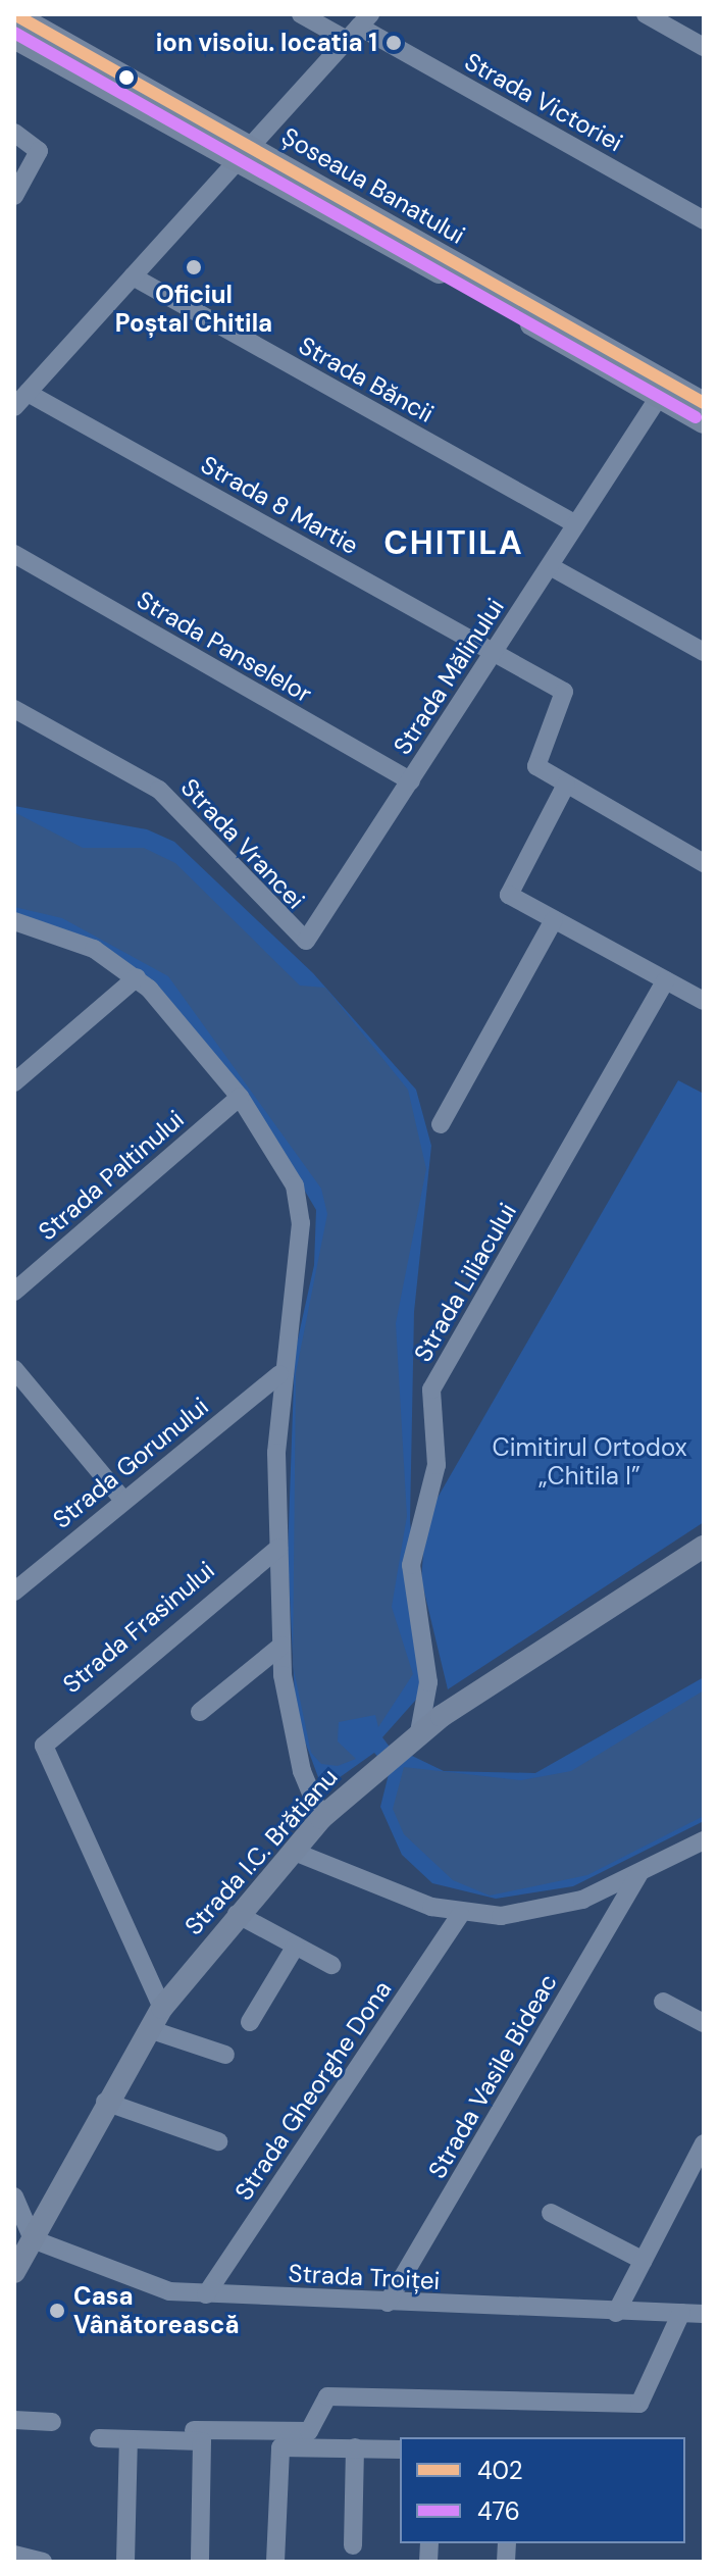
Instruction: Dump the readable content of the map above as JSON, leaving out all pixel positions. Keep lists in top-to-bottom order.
{
  "streets": {
    "main road": ["Șoseaua Banatului", "Strada I.C. Brătianu"],
    "street": [
      "Strada Victoriei",
      "Strada Băncii",
      "Strada 8 Martie",
      "Strada Panselelor",
      "Strada Mălinului",
      "Strada Vrancei",
      "Strada Paltinului",
      "Strada Liliacului",
      "Strada Gorunului",
      "Strada Frasinului",
      "Strada Vasile Bideac",
      "Strada Gheorghe Dona",
      "Strada Troiței"
    ]
  },
  "crossings": [
    ["Șoseaua Banatului", "Strada Mălinului"],
    ["Strada Băncii", "Strada Mălinului"],
    ["Strada 8 Martie", "Strada Mălinului"],
    ["Strada Panselelor", "Strada Mălinului"],
    ["Strada Mălinului", "Strada Vrancei"],
    ["Strada Liliacului", "Strada I.C. Brătianu"],
    ["Strada Frasinului", "Strada I.C. Brătianu"],
    ["Strada I.C. Brătianu", "Strada Troiței"],
    ["Strada Vasile Bideac", "Strada Troiței"],
    ["Strada Gheorghe Dona", "Strada Troiței"]
  ],
  "districts": ["CHITILA"],
  "parks": ["Cimitirul Ortodox „Chitila I”"],
  "places": ["ion visoiu. locatia 1", "Oficiul Poștal Chitila", "Casa Vânătorească"],
  "lines": ["transit line 402", "transit line 476"],
  "legend": ["402", "476"]
}
